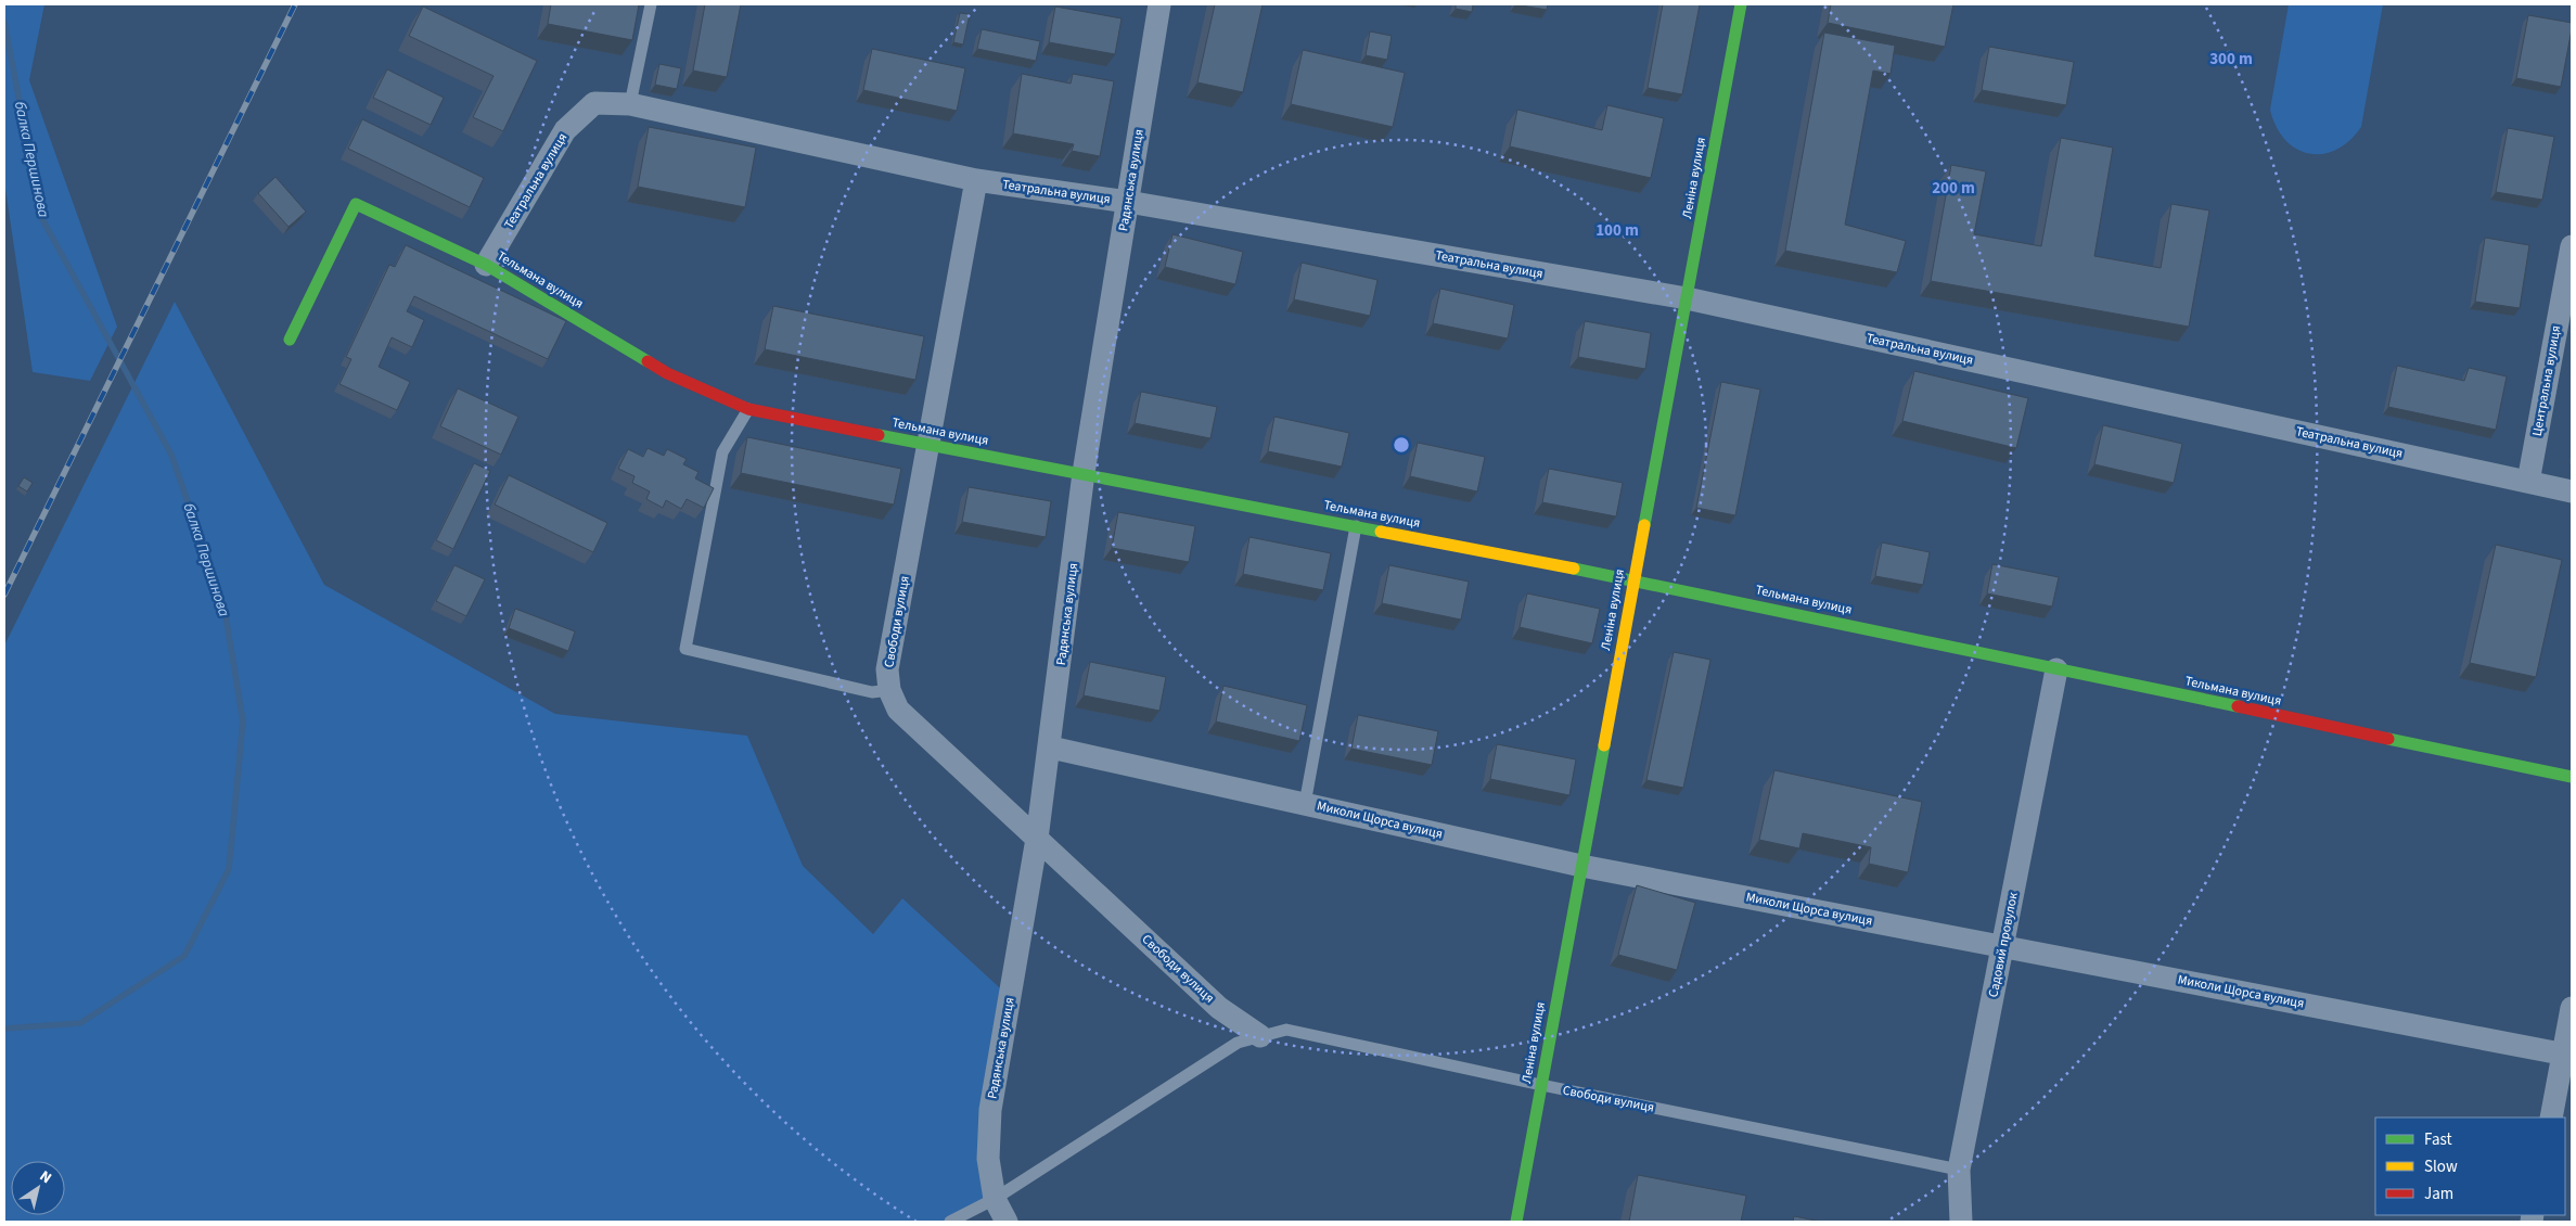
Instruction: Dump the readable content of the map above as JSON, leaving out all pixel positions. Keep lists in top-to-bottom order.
{
  "streets": {
    "street": [
      "Леніна вулиця",
      "Радянська вулиця",
      "Театральна вулиця",
      "Тельмана вулиця",
      "Центральна вулиця",
      "Свободи вулиця",
      "Миколи Щорса вулиця",
      "Садовий провулок"
    ]
  },
  "crossings": [
    ["Леніна вулиця", "Театральна вулиця"],
    ["Леніна вулиця", "Тельмана вулиця"],
    ["Леніна вулиця", "Свободи вулиця"],
    ["Леніна вулиця", "Миколи Щорса вулиця"],
    ["Радянська вулиця", "Театральна вулиця"],
    ["Радянська вулиця", "Тельмана вулиця"],
    ["Радянська вулиця", "Свободи вулиця"],
    ["Радянська вулиця", "Миколи Щорса вулиця"],
    ["Театральна вулиця", "Тельмана вулиця"],
    ["Театральна вулиця", "Центральна вулиця"],
    ["Театральна вулиця", "Свободи вулиця"],
    ["Тельмана вулиця", "Свободи вулиця"],
    ["Тельмана вулиця", "Садовий провулок"],
    ["Свободи вулиця", "Садовий провулок"],
    ["Миколи Щорса вулиця", "Садовий провулок"]
  ],
  "water": ["балка Першинова"],
  "legend": ["Fast", "Slow", "Jam"],
  "north": "top right",
  "rings": ["300 m", "200 m", "100 m"]
}
